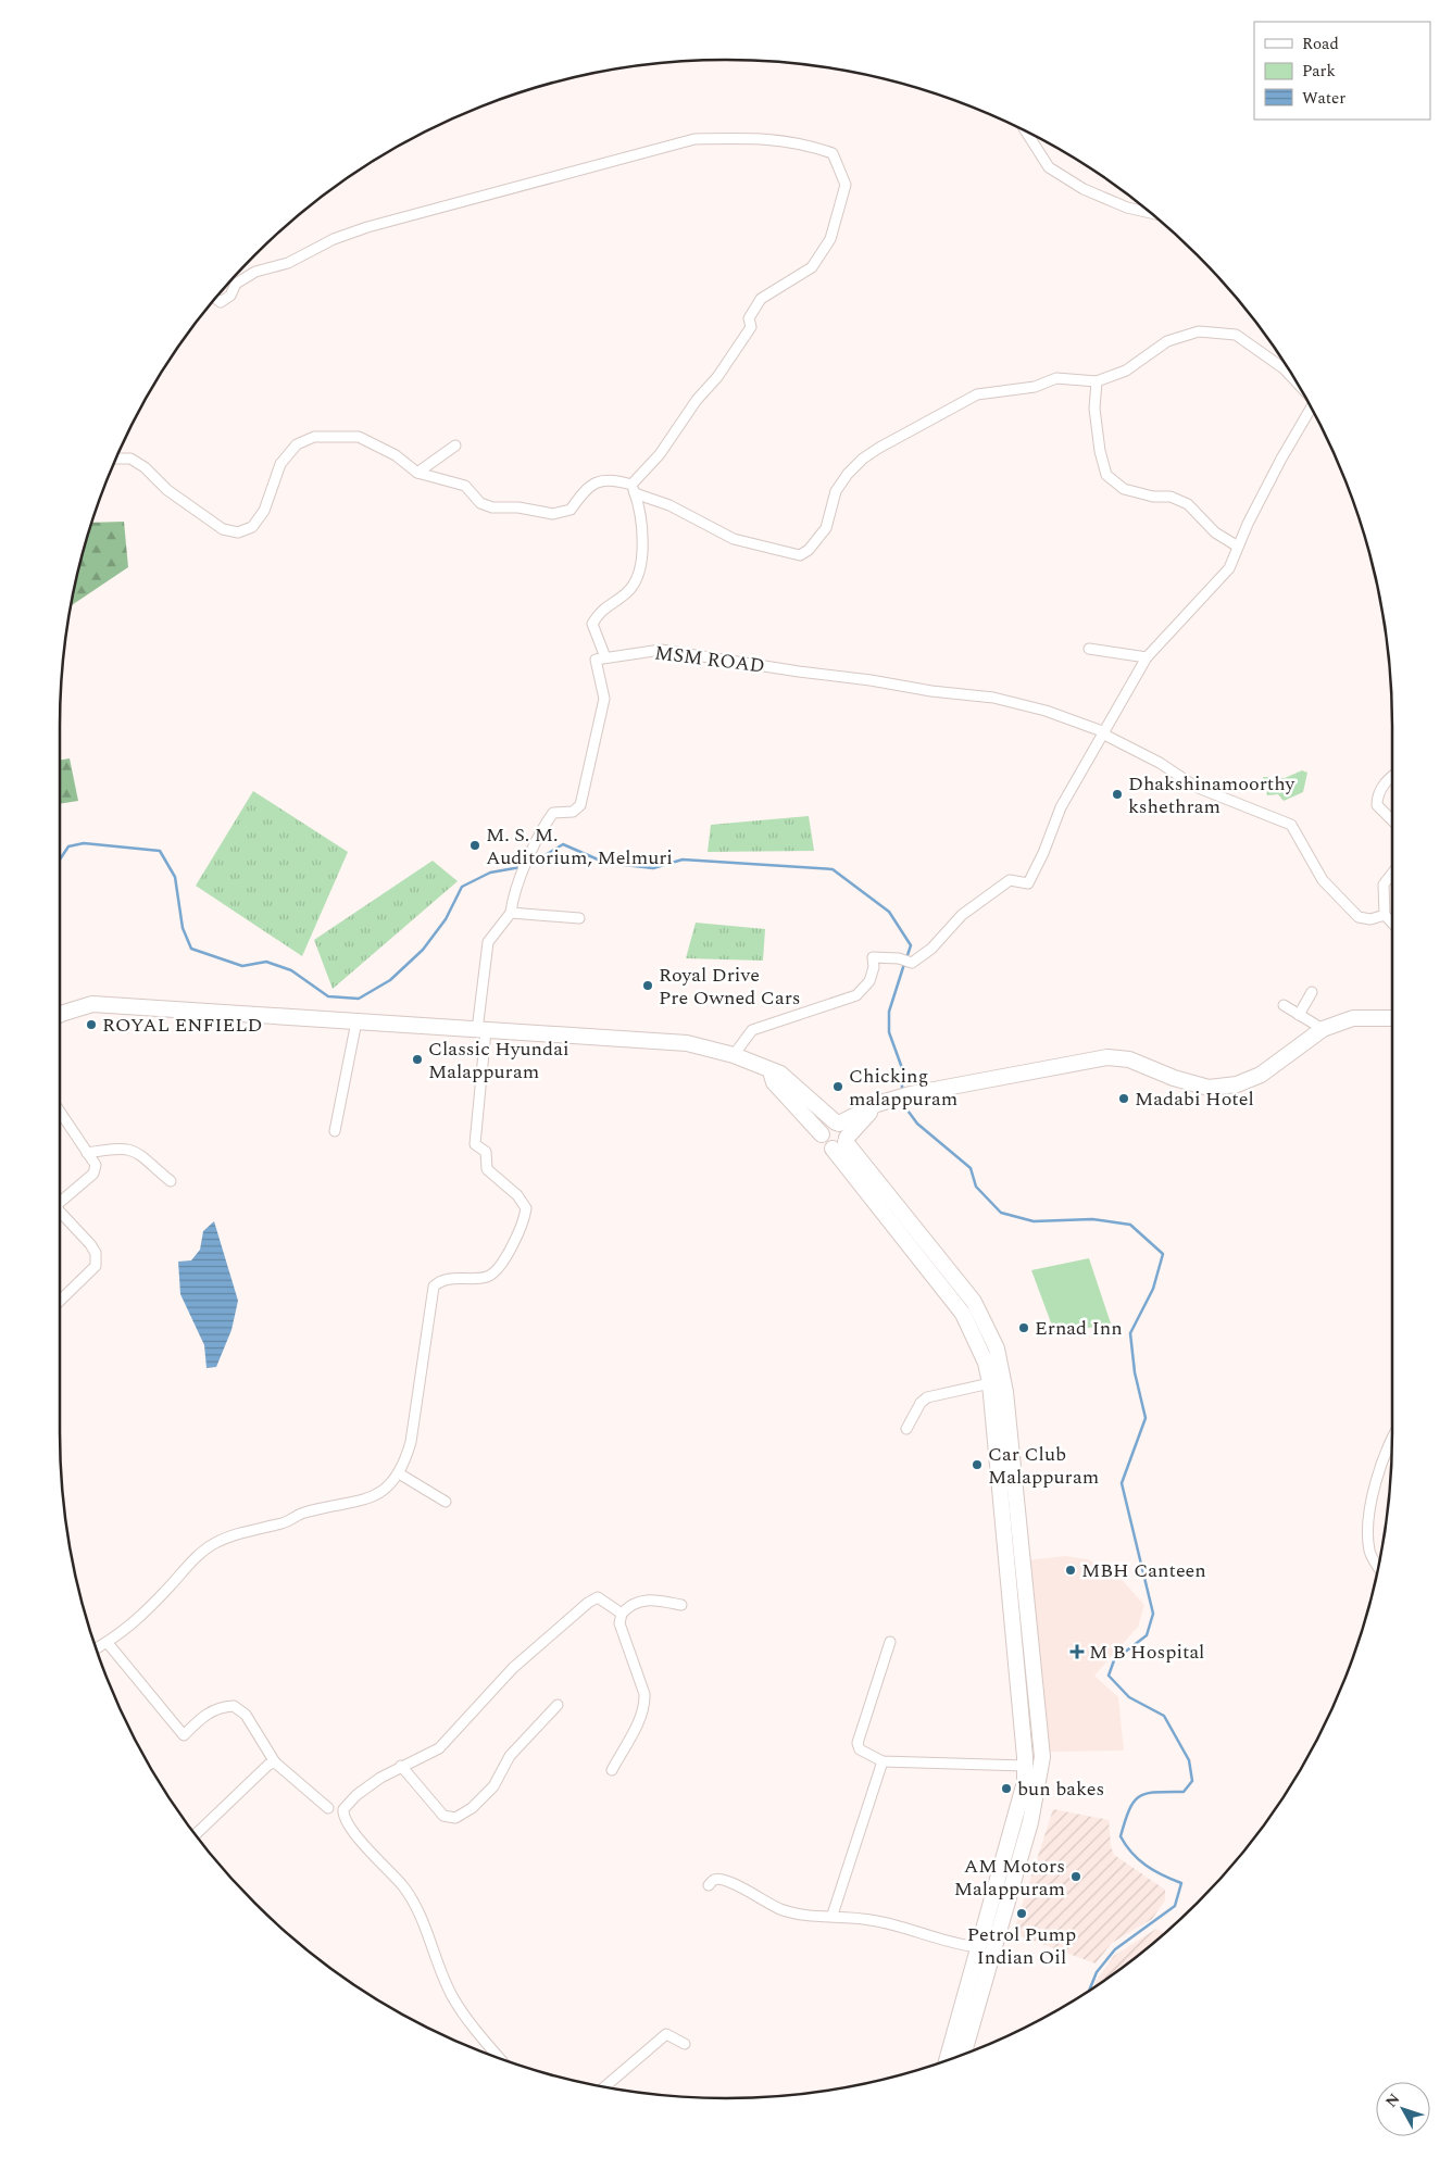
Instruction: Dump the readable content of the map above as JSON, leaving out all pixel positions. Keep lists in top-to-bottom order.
{
  "streets": {
    "street": ["MSM ROAD"]
  },
  "places": {
    "other": [
      "Dhakshinamoorthy kshethram",
      "M. S. M. Auditorium, Melmuri",
      "Royal Drive Pre Owned Cars",
      "ROYAL ENFIELD",
      "Classic Hyundai Malappuram",
      "Chicking malappuram",
      "Madabi Hotel",
      "Ernad Inn",
      "Car Club Malappuram",
      "MBH Canteen",
      "bun bakes",
      "AM Motors Malappuram",
      "Petrol Pump Indian Oil"
    ],
    "health": ["M B Hospital"]
  },
  "legend": ["Road", "Park", "Water"],
  "north": "top left"
}
